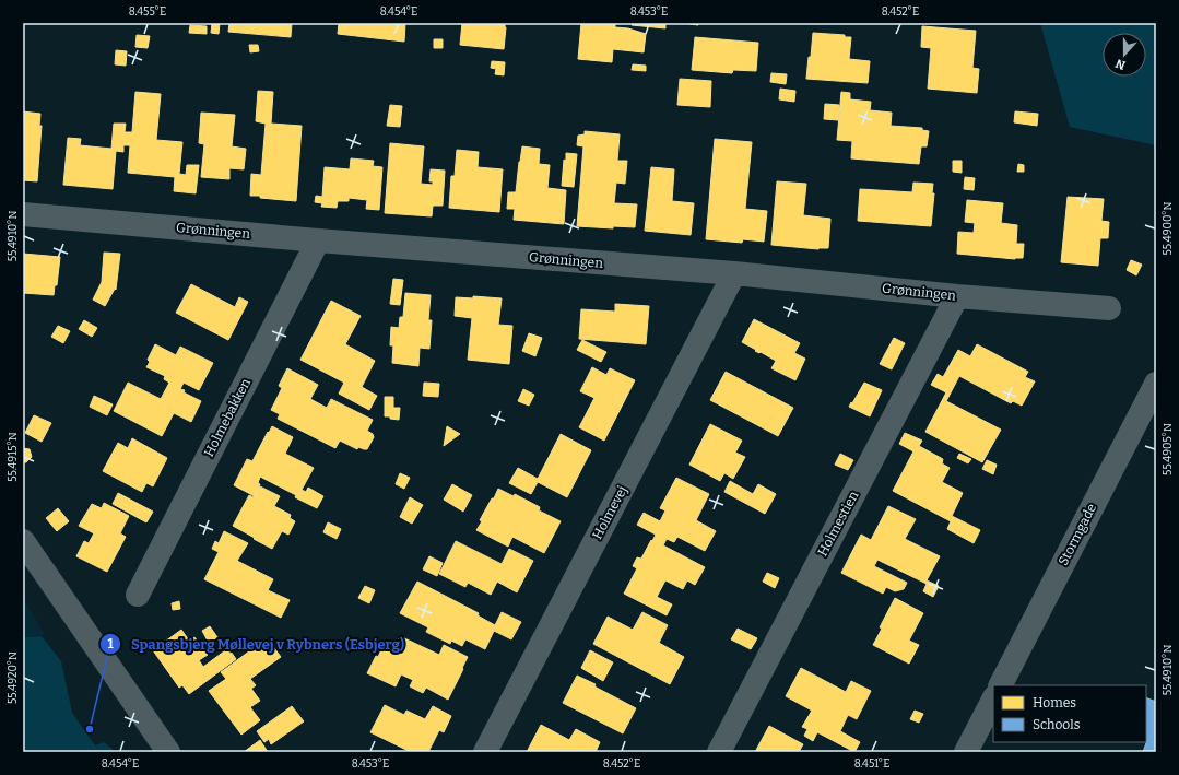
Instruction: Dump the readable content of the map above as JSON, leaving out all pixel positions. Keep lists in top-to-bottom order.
{
  "streets": {
    "street": [
      "Grønningen",
      "Holmebakken",
      "Holmevej",
      "Holmestien",
      "Stormgade"
    ]
  },
  "crossings": [
    ["Grønningen", "Holmebakken"],
    ["Grønningen", "Holmevej"],
    ["Grønningen", "Holmestien"]
  ],
  "places": ["Spangsbjerg Møllevej v Rybners (Esbjerg)"],
  "legend": ["Homes", "Schools"],
  "north": "bottom",
  "coordinates": [
    "8.455°E",
    "8.454°E",
    "8.453°E",
    "8.452°E",
    "55.4900°N",
    "55.4910°N",
    "55.4905°N",
    "55.4915°N",
    "55.4920°N",
    "8.451°E"
  ]
}
